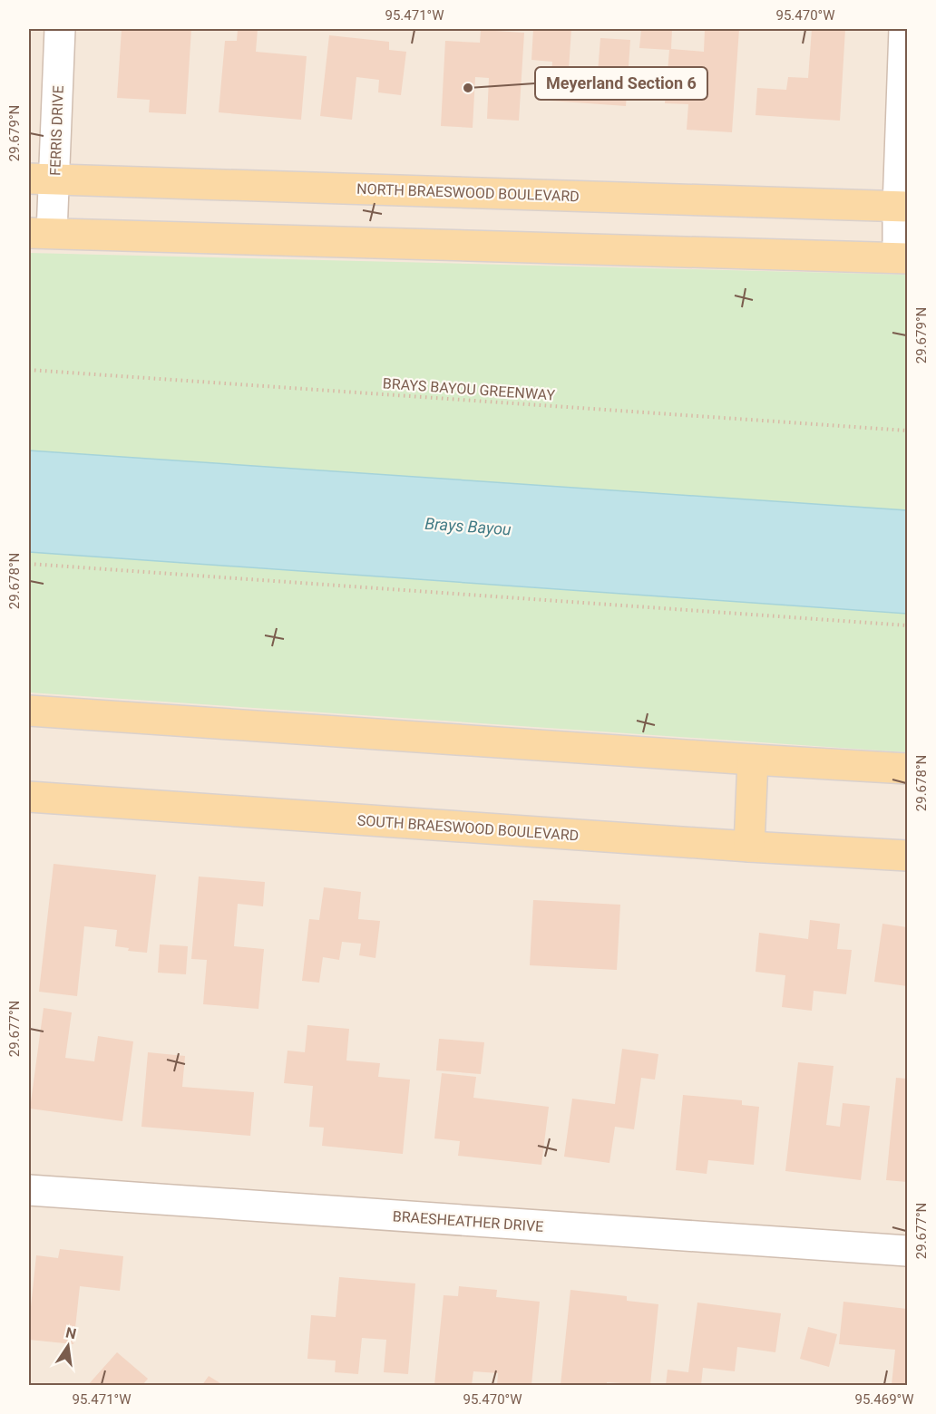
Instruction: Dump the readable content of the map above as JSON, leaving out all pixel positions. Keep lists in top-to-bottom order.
{
  "streets": {
    "main road": ["NORTH BRAESWOOD BOULEVARD", "SOUTH BRAESWOOD BOULEVARD"],
    "street": ["FERRIS DRIVE", "BRAESHEATHER DRIVE"],
    "path": ["BRAYS BAYOU GREENWAY"]
  },
  "crossings": [
    ["FERRIS DRIVE", "NORTH BRAESWOOD BOULEVARD"]
  ],
  "water": ["Brays Bayou"],
  "places": ["Meyerland Section 6"],
  "north": "top",
  "coordinates": [
    "95.471°W",
    "95.470°W",
    "29.679°N",
    "29.678°N",
    "29.677°N",
    "95.469°W"
  ]
}
